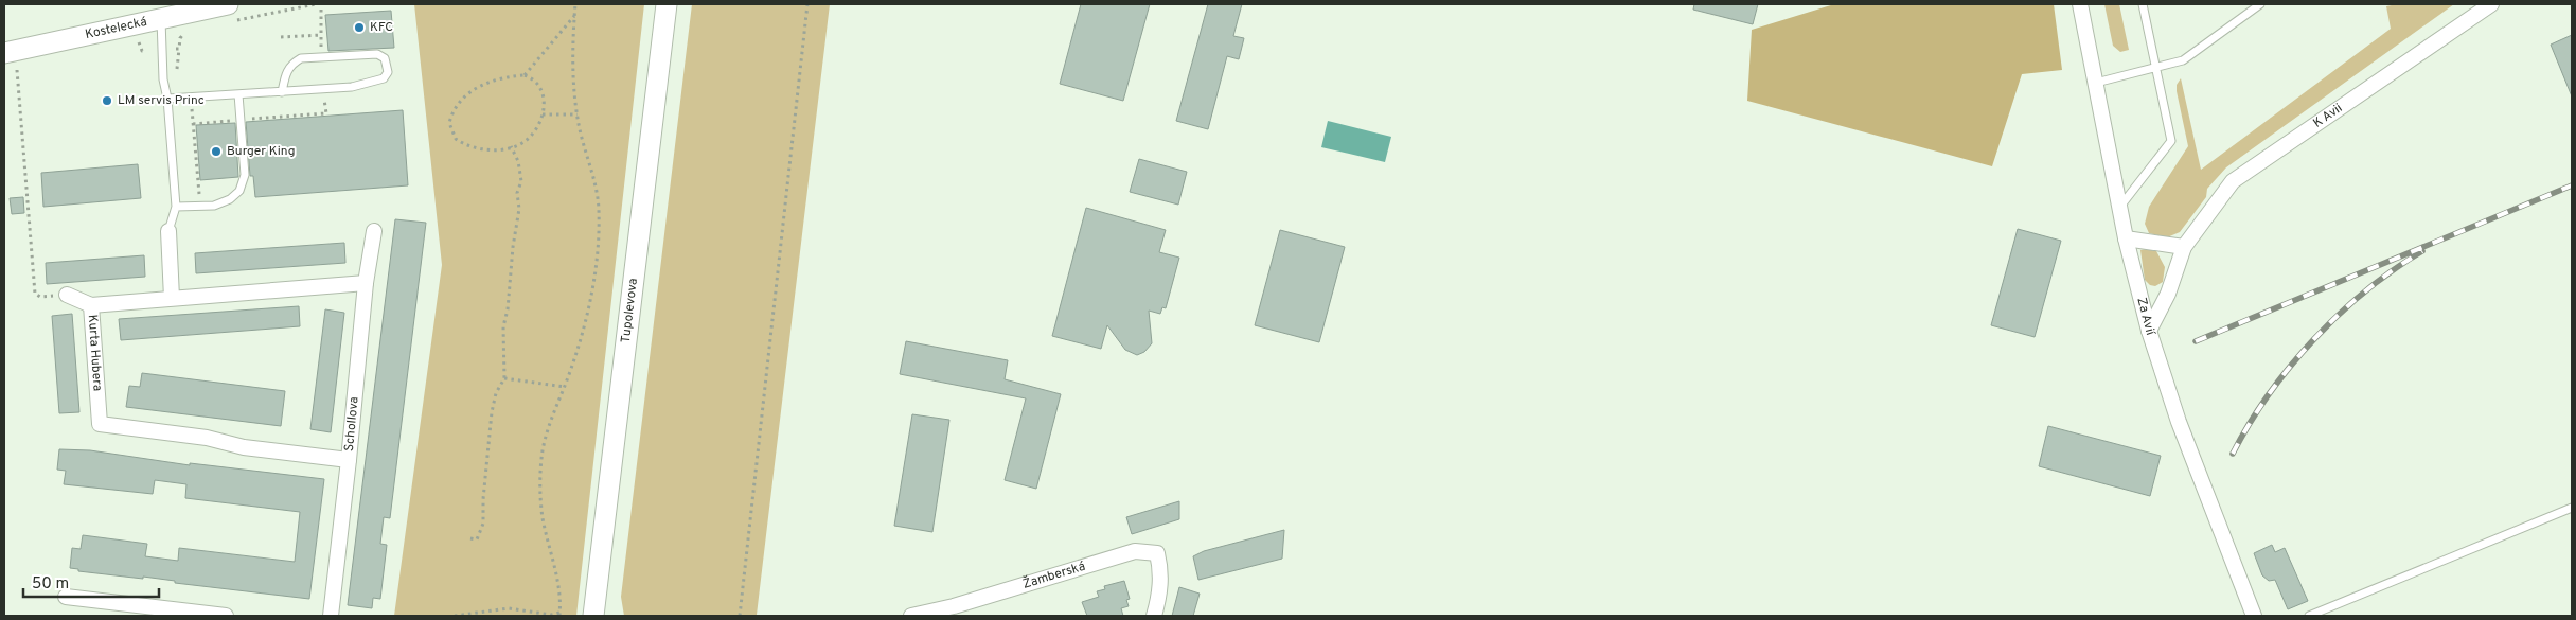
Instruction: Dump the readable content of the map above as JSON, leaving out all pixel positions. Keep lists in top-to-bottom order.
{
  "streets": {
    "main road": ["Kostelecká", "Tupolevova"],
    "street": [
      "K Avii",
      "Za Avií",
      "Kurta Hubera",
      "Schollova",
      "Žamberská"
    ]
  },
  "crossings": [
    ["K Avii", "Za Avií"],
    ["Kurta Hubera", "Schollova"]
  ],
  "places": ["KFC", "LM servis Princ", "Burger King"],
  "scale_bar": "50 m"
}
